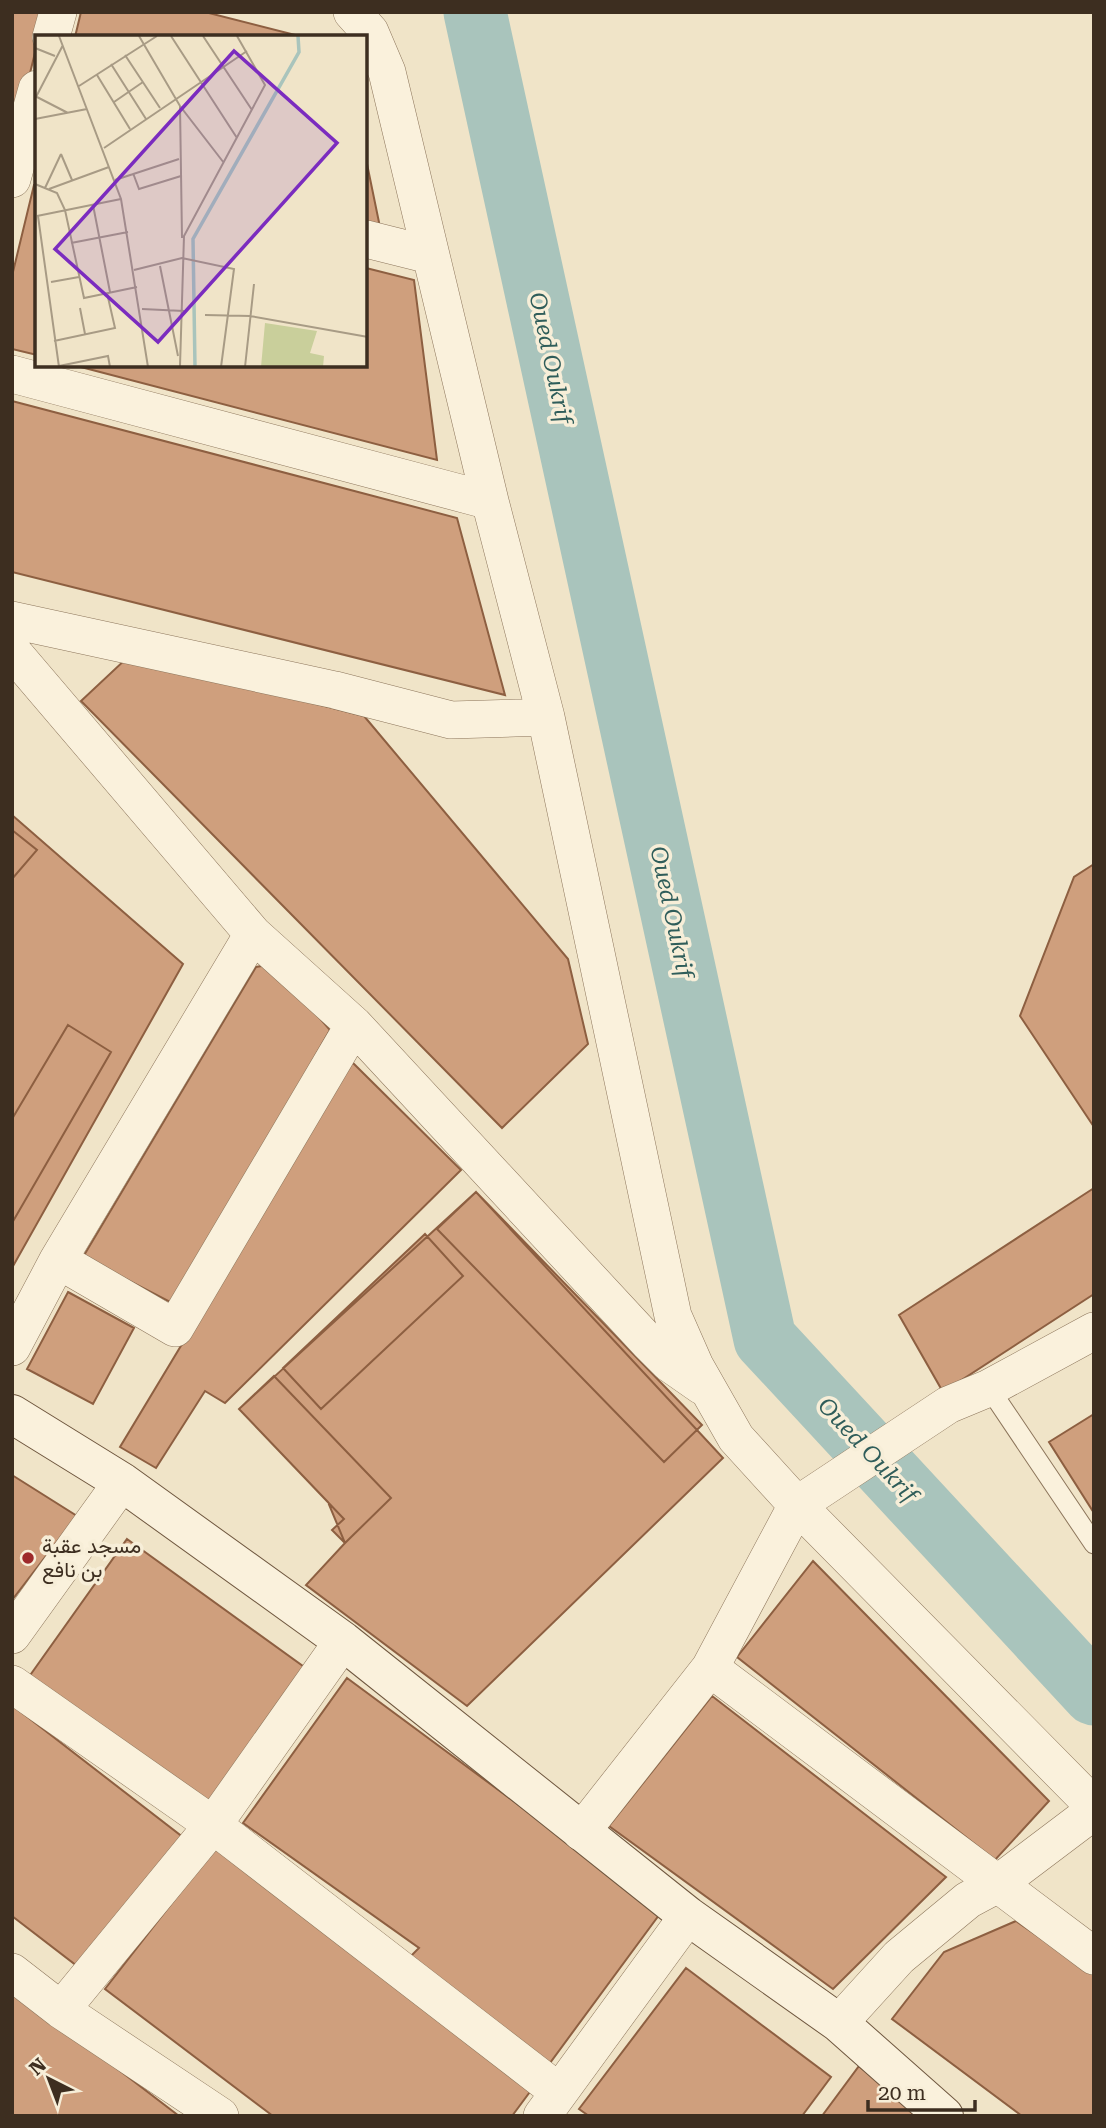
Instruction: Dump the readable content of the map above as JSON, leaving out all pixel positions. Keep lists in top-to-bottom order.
{
  "water": ["Oued Oukrif"],
  "places": ["مسجد عقبة بن نافع"],
  "scale_bar": "20 m",
  "north": "top left"
}
